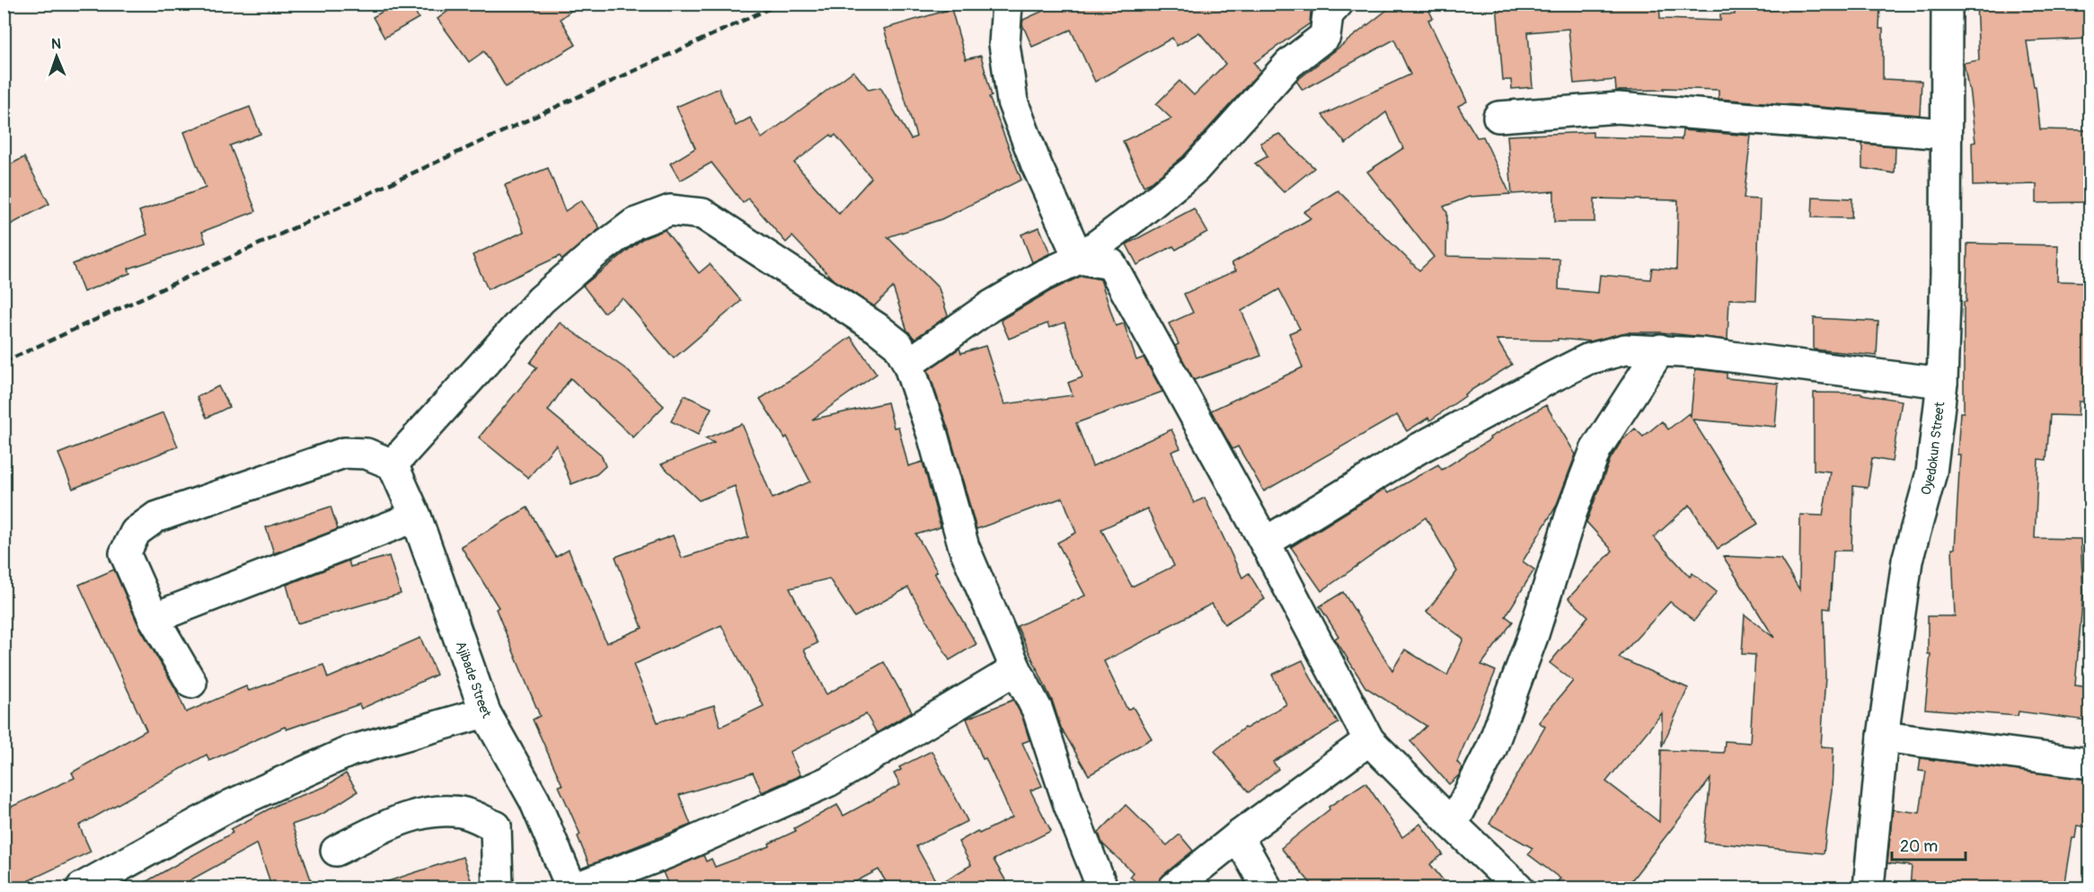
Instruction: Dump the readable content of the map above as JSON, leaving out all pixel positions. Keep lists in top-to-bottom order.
{
  "streets": {
    "street": ["Oyedokun Street", "Ajibade Street"]
  },
  "scale_bar": "20 m",
  "north": "top"
}
